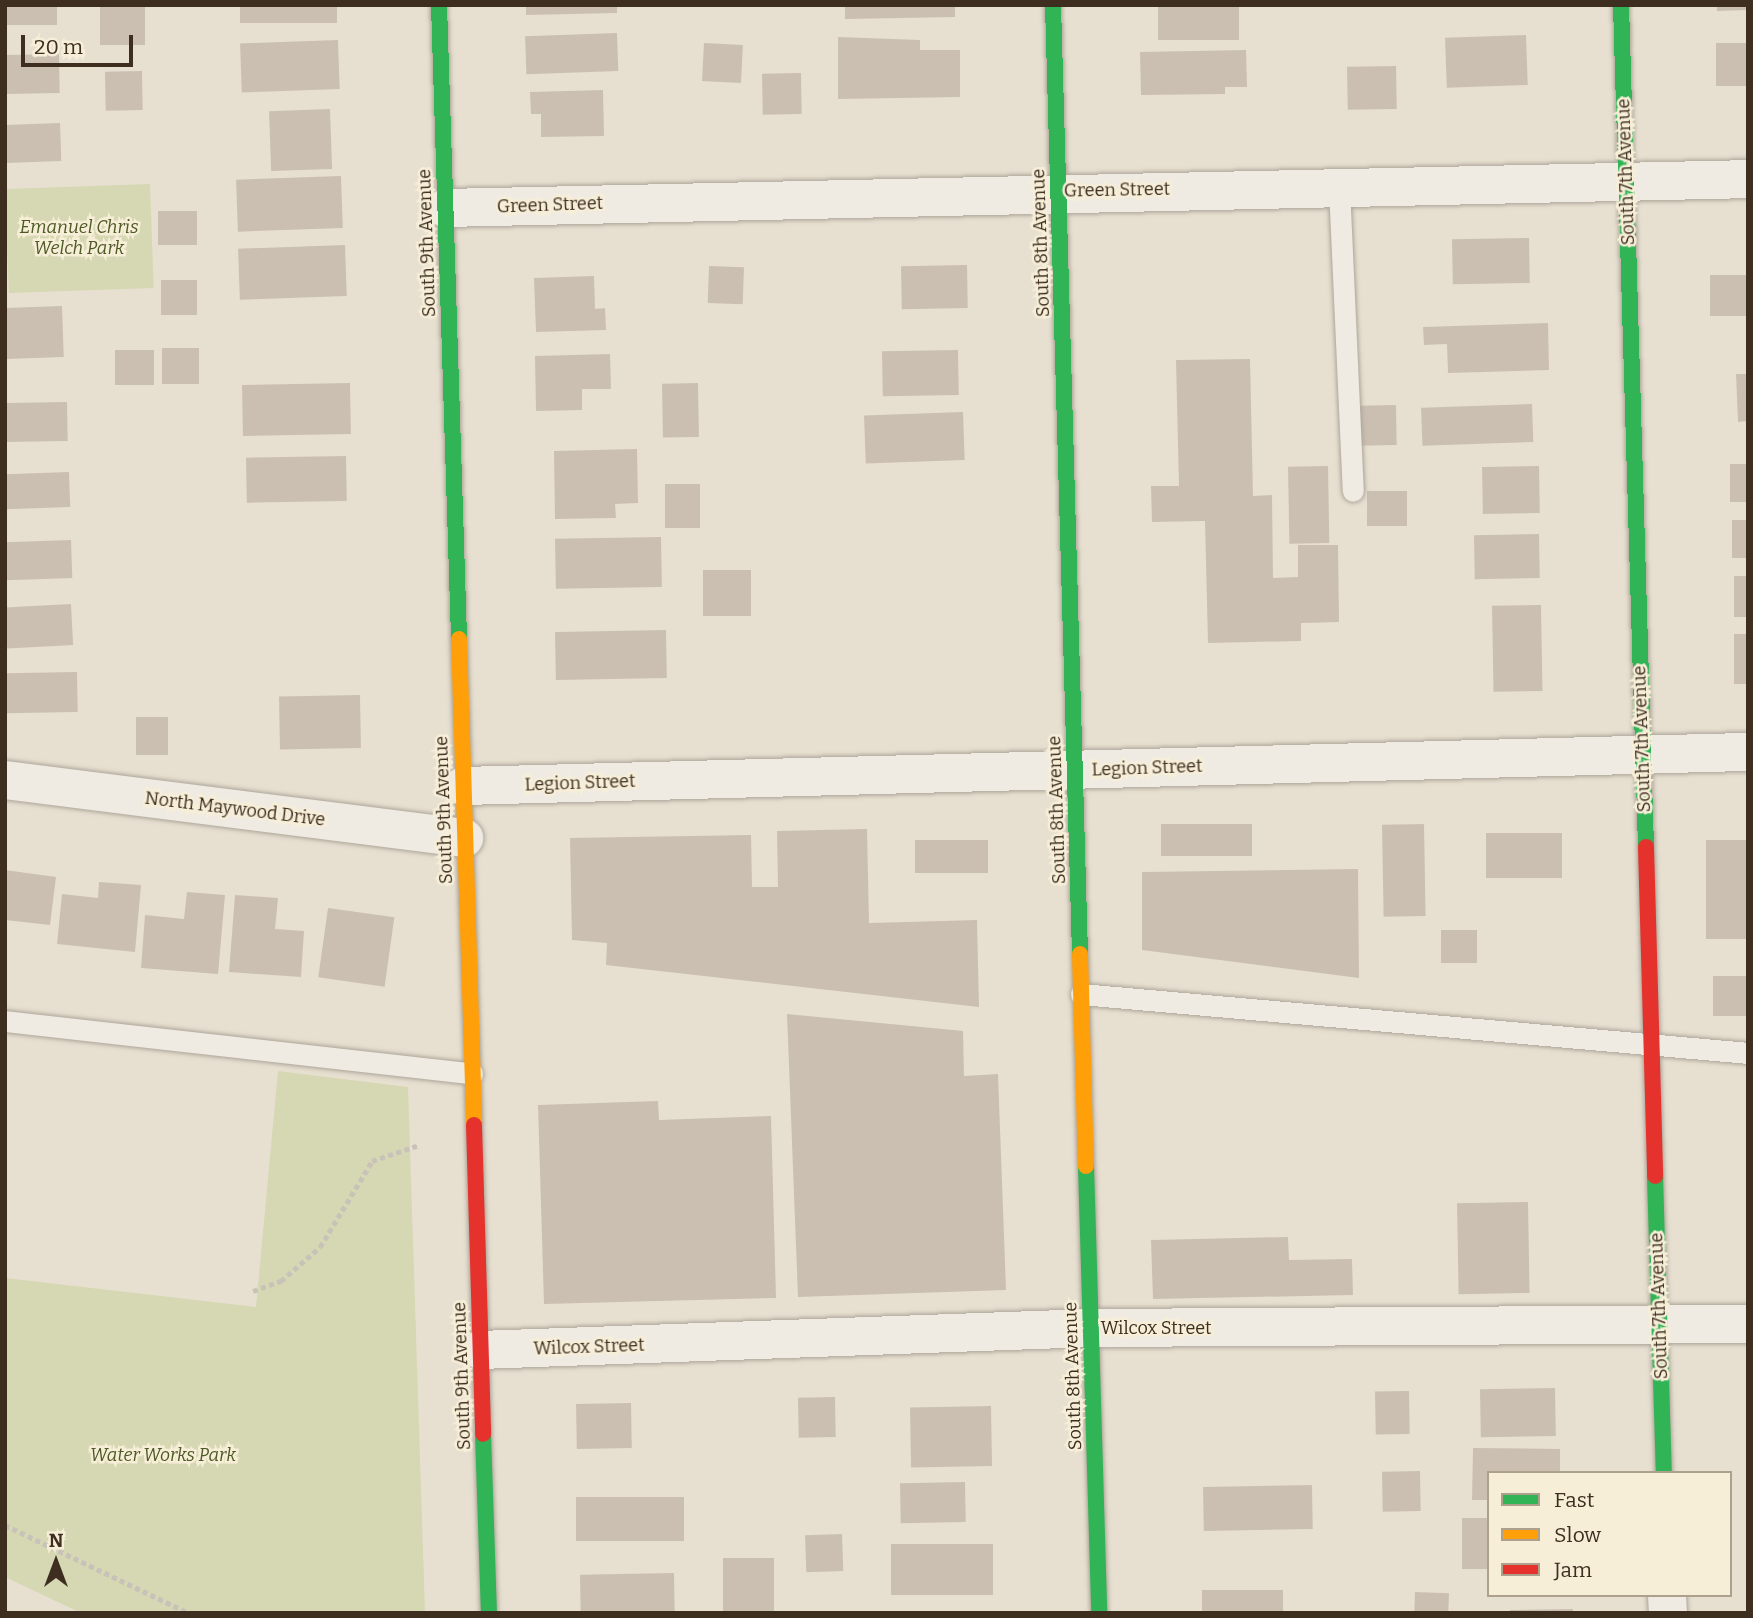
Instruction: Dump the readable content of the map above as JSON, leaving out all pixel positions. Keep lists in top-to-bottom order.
{
  "streets": {
    "street": [
      "South 7th Avenue",
      "Green Street",
      "South 9th Avenue",
      "South 8th Avenue",
      "Legion Street",
      "North Maywood Drive",
      "Wilcox Street"
    ]
  },
  "crossings": [
    ["South 7th Avenue", "Green Street"],
    ["South 7th Avenue", "Legion Street"],
    ["South 7th Avenue", "Wilcox Street"],
    ["Green Street", "South 9th Avenue"],
    ["Green Street", "South 8th Avenue"],
    ["South 9th Avenue", "Legion Street"],
    ["South 9th Avenue", "North Maywood Drive"],
    ["South 9th Avenue", "Wilcox Street"],
    ["South 8th Avenue", "Legion Street"],
    ["South 8th Avenue", "Wilcox Street"]
  ],
  "parks": ["Emanuel Chris Welch Park", "Water Works Park"],
  "legend": ["Fast", "Slow", "Jam"],
  "scale_bar": "20 m",
  "north": "top"
}
